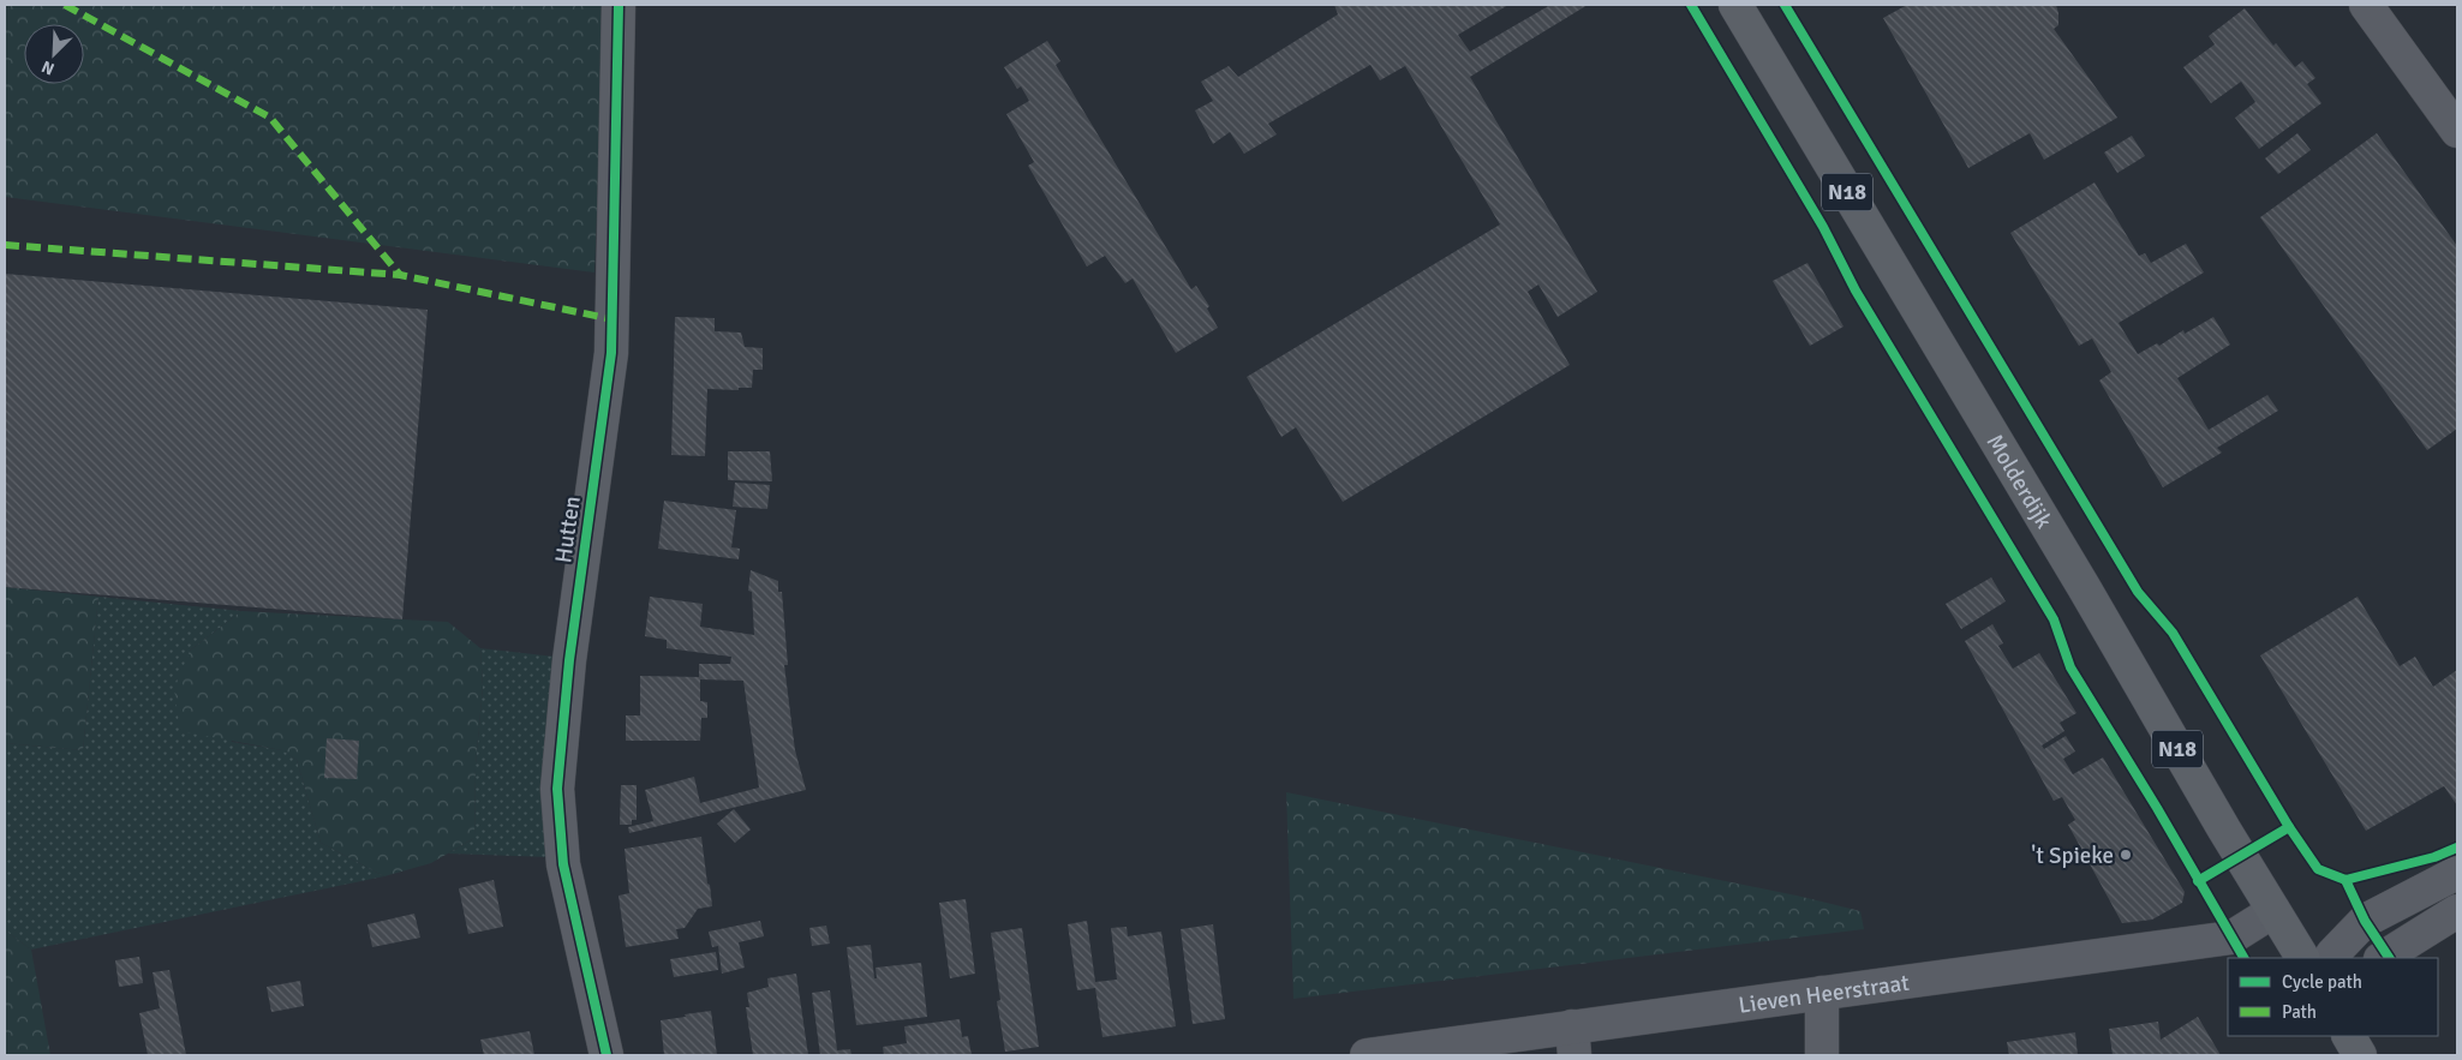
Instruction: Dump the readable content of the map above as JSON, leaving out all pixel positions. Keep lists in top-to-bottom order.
{
  "streets": {
    "main road": ["N18", "Molderdijk"],
    "street": ["Hutten", "Lieven Heerstraat"]
  },
  "crossings": [
    ["Molderdijk", "Lieven Heerstraat"]
  ],
  "places": ["'t Spieke"],
  "legend": ["Cycle path", "Path"],
  "north": "bottom left"
}
